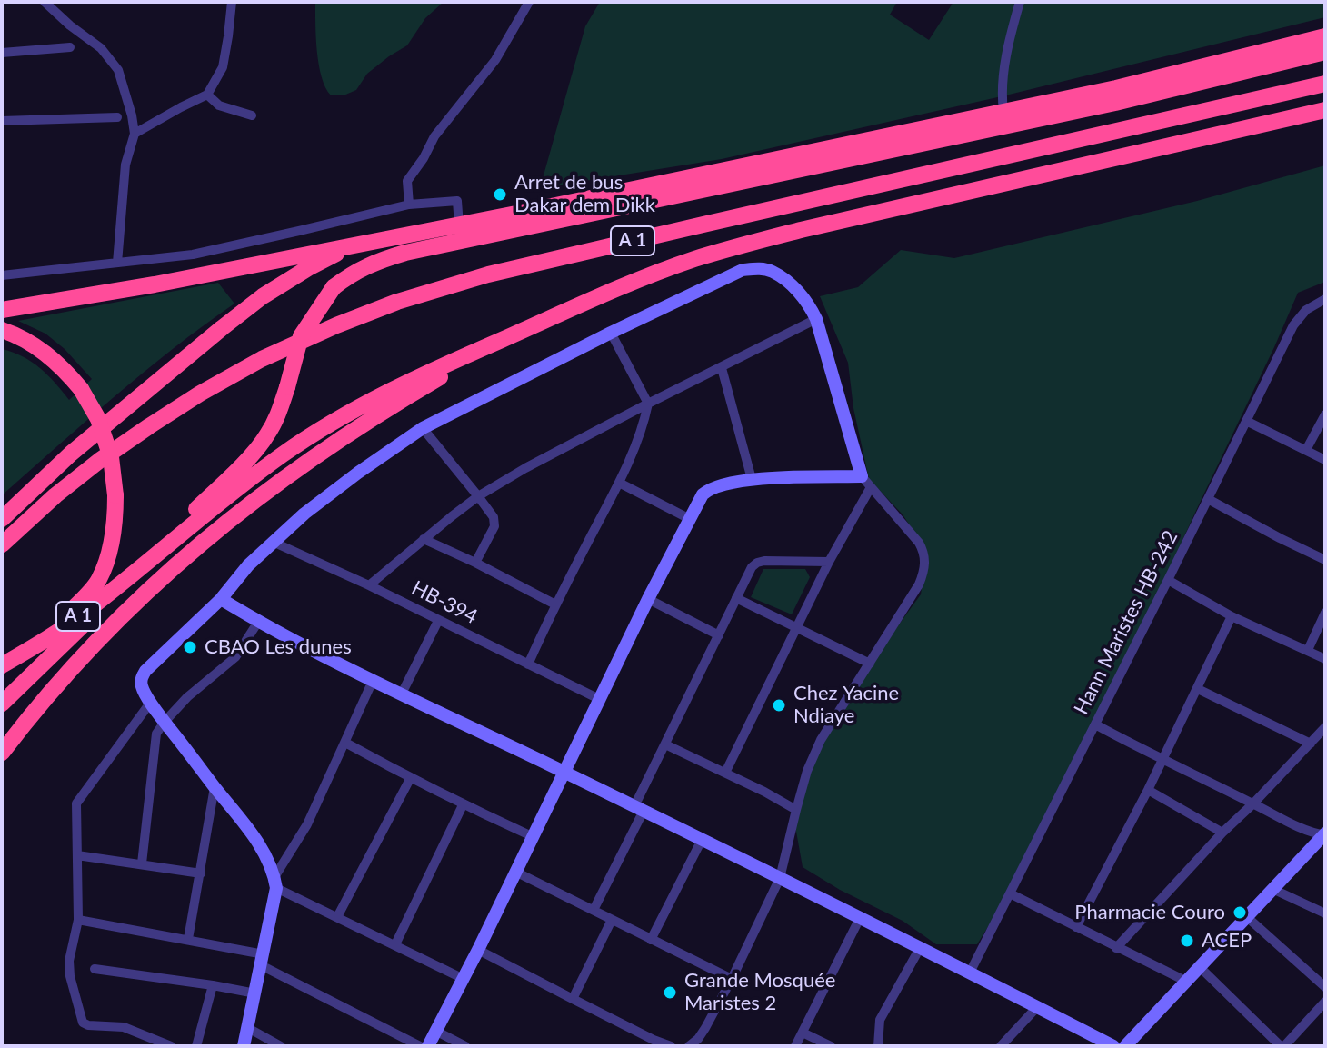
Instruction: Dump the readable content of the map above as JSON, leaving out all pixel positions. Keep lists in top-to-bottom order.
{
  "streets": {
    "highway": ["A 1"],
    "street": ["HB-394", "Hann Maristes HB-242"]
  },
  "places": [
    "Arret de bus Dakar dem Dikk",
    "CBAO Les dunes",
    "Chez Yacine Ndiaye",
    "Pharmacie Couro",
    "ACEP",
    "Grande Mosquée Maristes 2"
  ]
}
